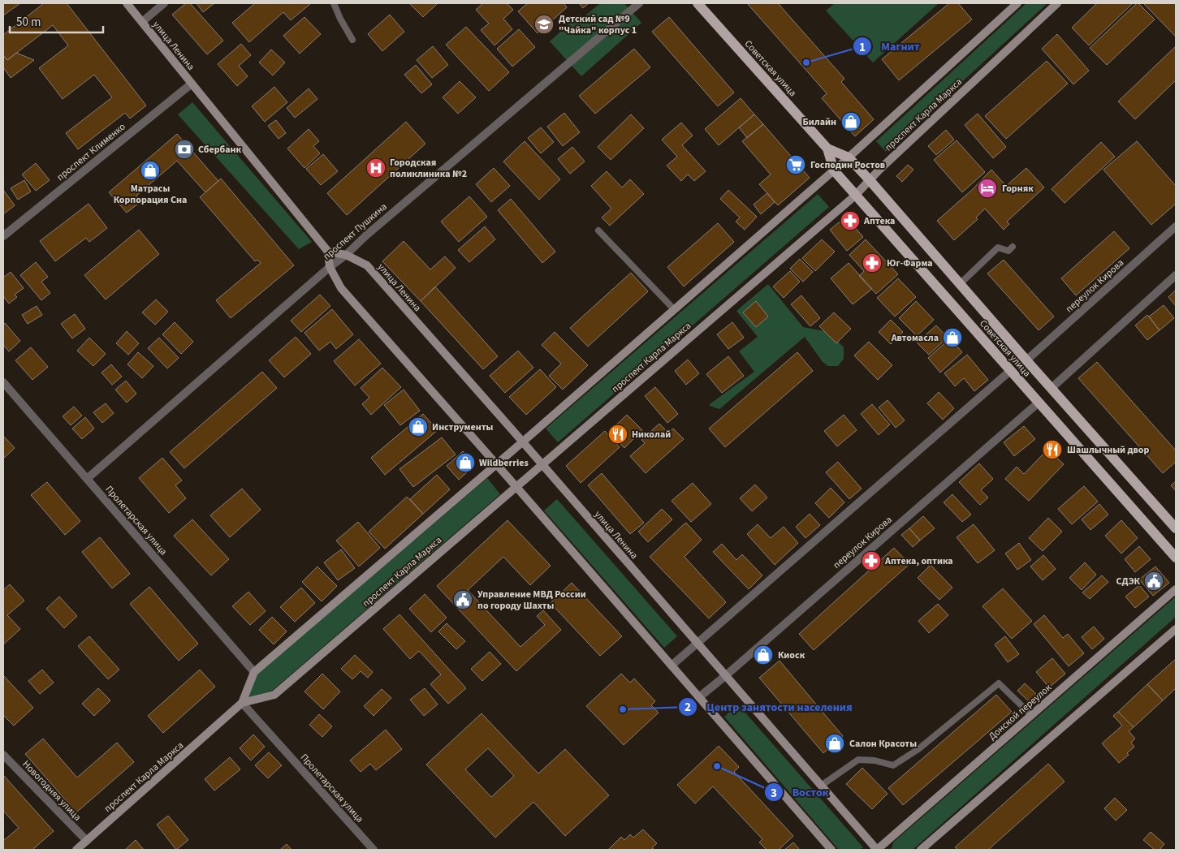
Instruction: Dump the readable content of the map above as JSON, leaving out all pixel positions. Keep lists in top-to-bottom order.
{
  "streets": {
    "main road": [
      "улица Ленина",
      "Советская улица",
      "проспект Карла Маркса",
      "Донской переулок"
    ],
    "street": [
      "проспект Клименко",
      "проспект Пушкина",
      "переулок Кирова",
      "Пролетарская улица",
      "Новогодняя улица"
    ]
  },
  "crossings": [
    ["улица Ленина", "проспект Карла Маркса"],
    ["улица Ленина", "проспект Клименко"],
    ["улица Ленина", "проспект Пушкина"],
    ["улица Ленина", "переулок Кирова"],
    ["улица Ленина", "Донской переулок"],
    ["Советская улица", "проспект Карла Маркса"],
    ["Советская улица", "переулок Кирова"],
    ["проспект Карла Маркса", "Пролетарская улица"],
    ["проспект Карла Маркса", "Новогодняя улица"],
    ["проспект Пушкина", "Пролетарская улица"]
  ],
  "places": {
    "school or university": ["Детский сад №9 \"Чайка\" корпус 1"],
    "other": ["Магнит", "Центр занятости населения", "Восток"],
    "shop": [
      "Билайн",
      "Матрасы Корпорация Сна",
      "Автомасла",
      "Инструменты",
      "Wildberries",
      "Киоск",
      "Салон Красоты"
    ],
    "bank": ["Сбербанк"],
    "supermarket": ["Господин Ростов"],
    "hospital": ["Городская поликлиника №2"],
    "hotel": ["Горняк"],
    "pharmacy": ["Аптека", "Юг-Фарма", "Аптека, оптика"],
    "restaurant": ["Николай", "Шашлычный двор"],
    "public building": ["СДЭК", "Управление МВД России по городу Шахты"]
  },
  "scale_bar": "50 m"
}
